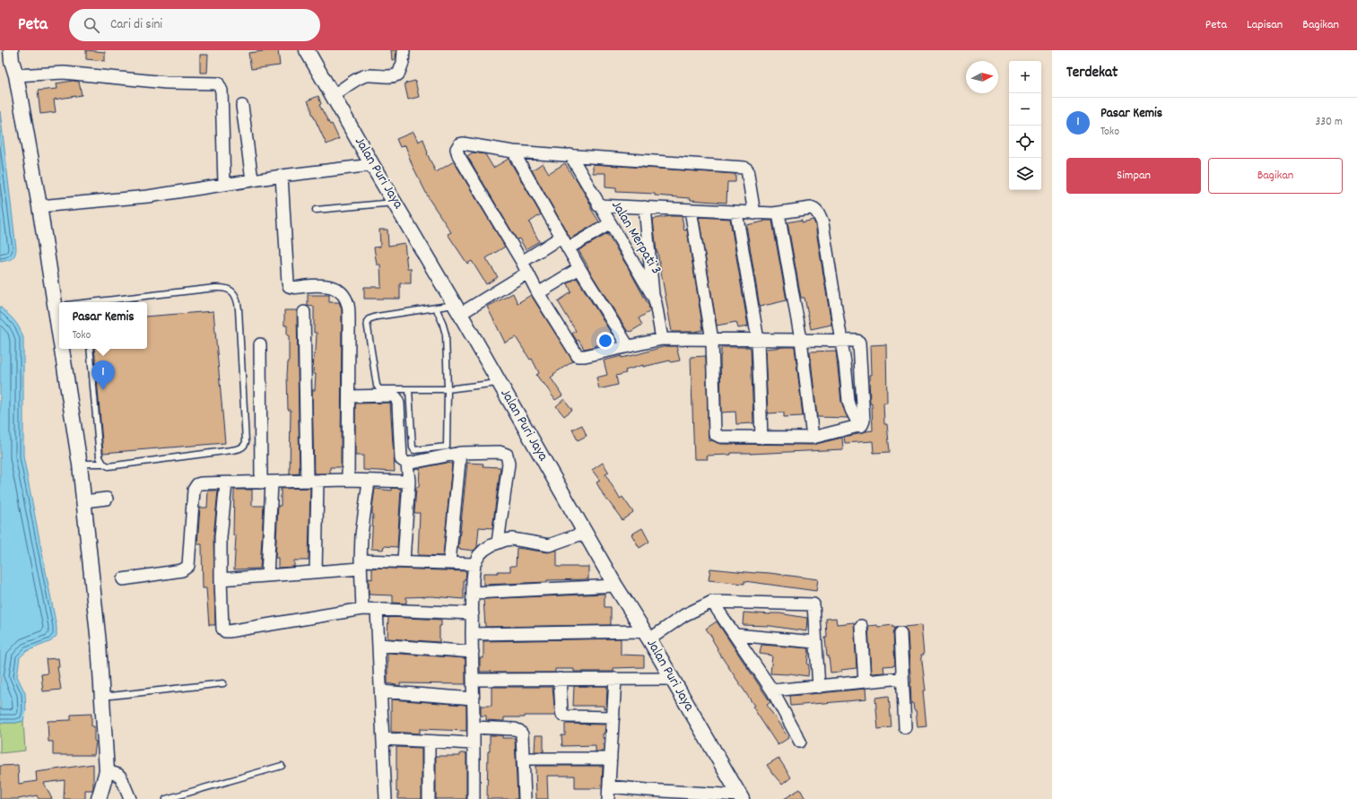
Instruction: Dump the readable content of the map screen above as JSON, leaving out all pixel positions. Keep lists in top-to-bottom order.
{
  "streets": {
    "street": ["Jalan Puri Jaya", "Jalan Merpati 3"]
  },
  "north": "right",
  "page": {
    "header": "Peta",
    "search": "Cari di sini",
    "nav": ["Peta", "Lapisan", "Bagikan"],
    "heading": "Terdekat",
    "map_buttons": ["+", "−"],
    "list": [
      {
        "mark": "1",
        "name": "Pasar Kemis",
        "note": "Toko",
        "value": "330 m"
      }
    ],
    "buttons": ["Simpan", "Bagikan"],
    "popup": ["Pasar Kemis", "Toko"],
    "pins": "1"
  }
}
